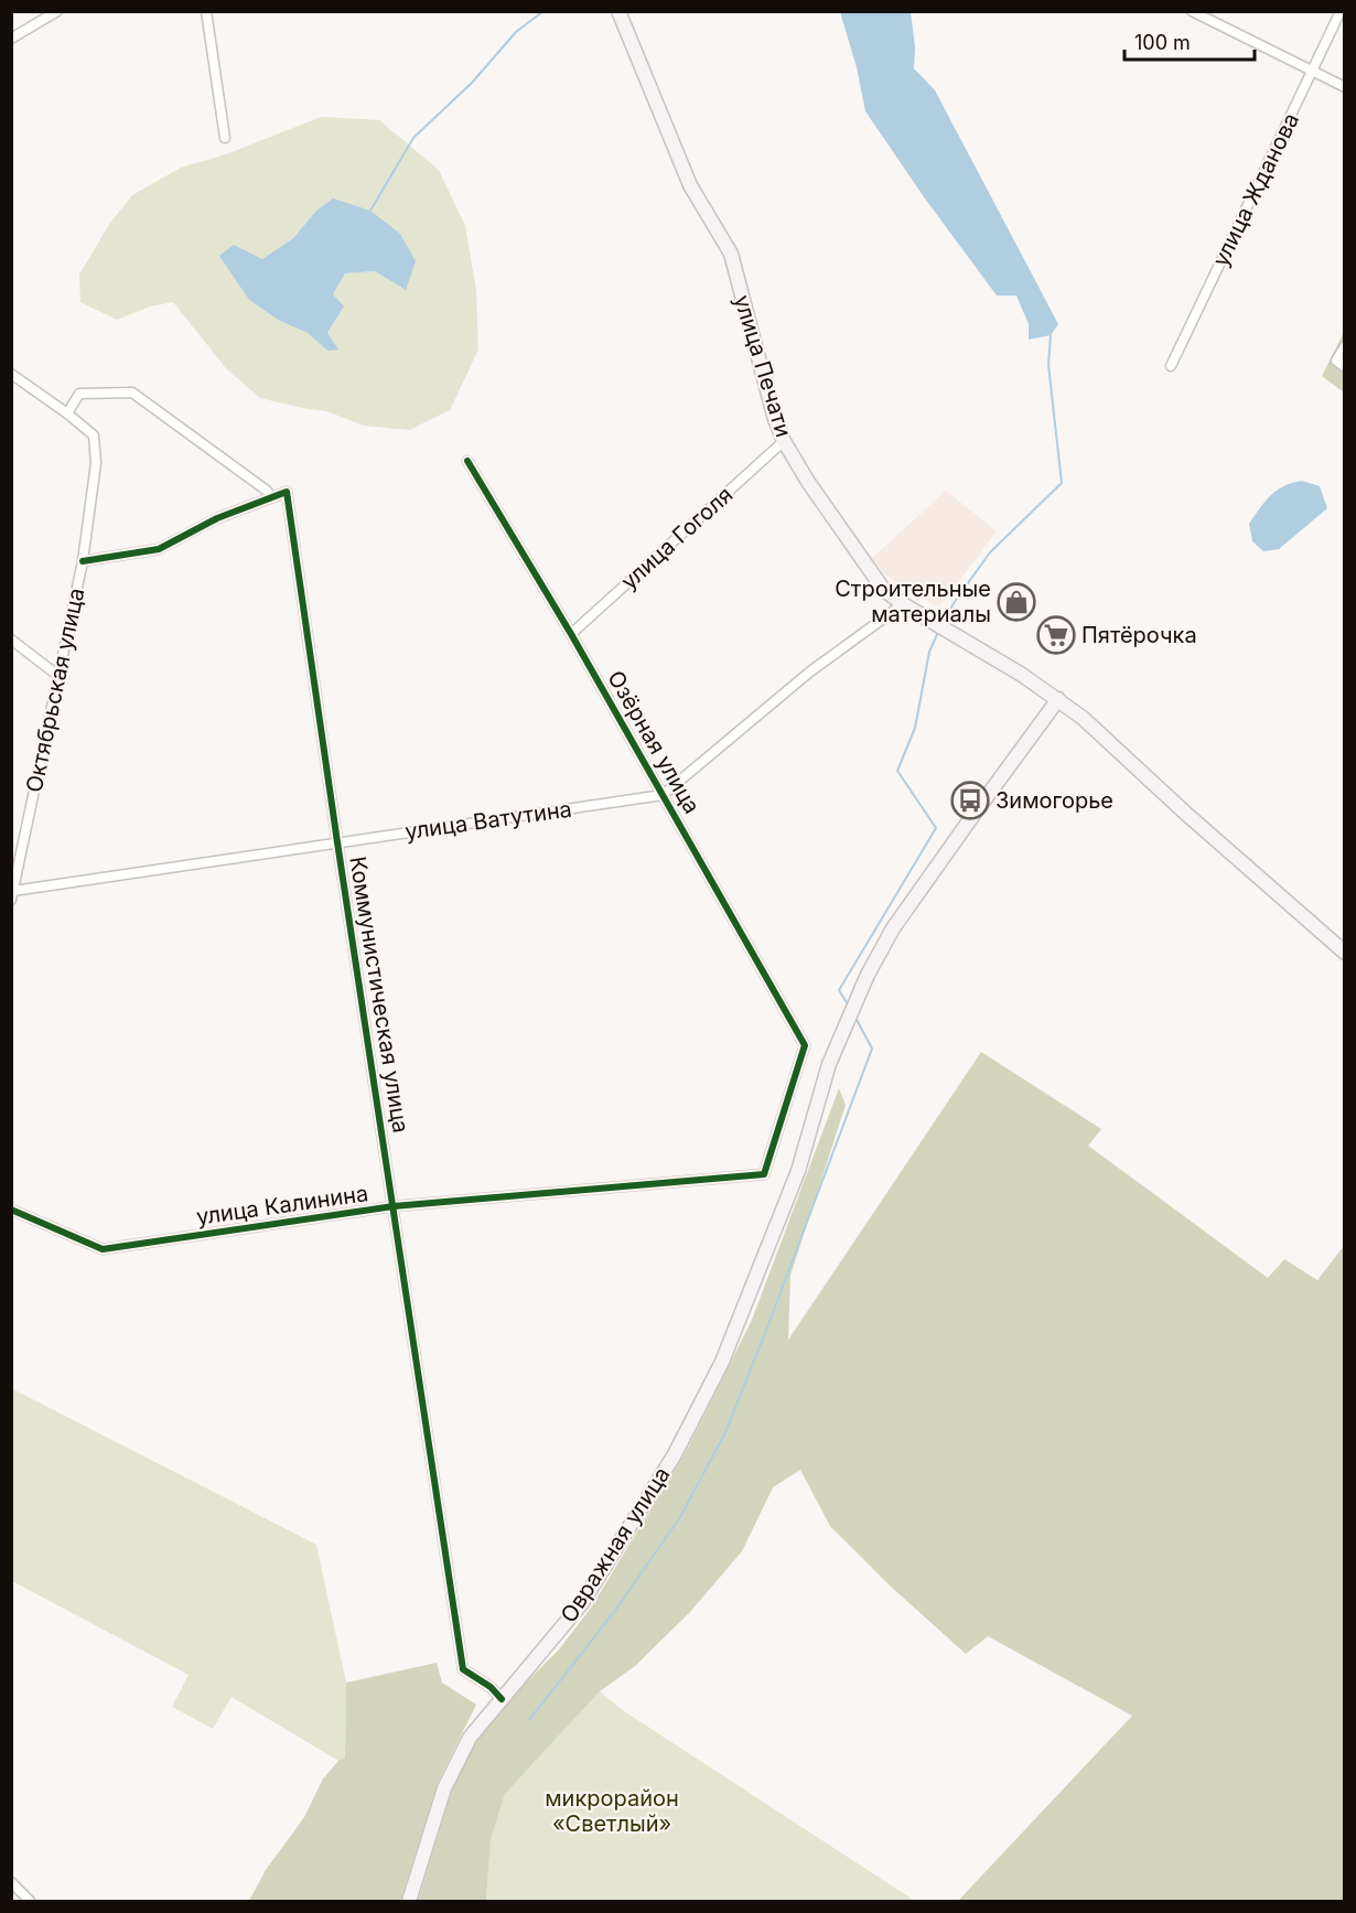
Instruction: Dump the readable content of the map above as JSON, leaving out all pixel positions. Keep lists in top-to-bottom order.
{
  "streets": {
    "street": [
      "улица Жданова",
      "улица Печати",
      "улица Гоголя",
      "Октябрьская улица",
      "Озёрная улица",
      "улица Ватутина",
      "Коммунистическая улица",
      "улица Калинина",
      "Овражная улица"
    ]
  },
  "crossings": [
    ["улица Печати", "улица Гоголя"],
    ["улица Печати", "Овражная улица"],
    ["улица Гоголя", "Озёрная улица"],
    ["Октябрьская улица", "улица Ватутина"],
    ["Озёрная улица", "улица Ватутина"],
    ["Озёрная улица", "улица Калинина"],
    ["улица Ватутина", "Коммунистическая улица"],
    ["Коммунистическая улица", "улица Калинина"],
    ["Коммунистическая улица", "Овражная улица"]
  ],
  "parks": ["микрорайон «Светлый»"],
  "places": {
    "shop": ["Строительные материалы"],
    "supermarket": ["Пятёрочка"],
    "bus stop": ["Зимогорье"]
  },
  "scale_bar": "100 m"
}
